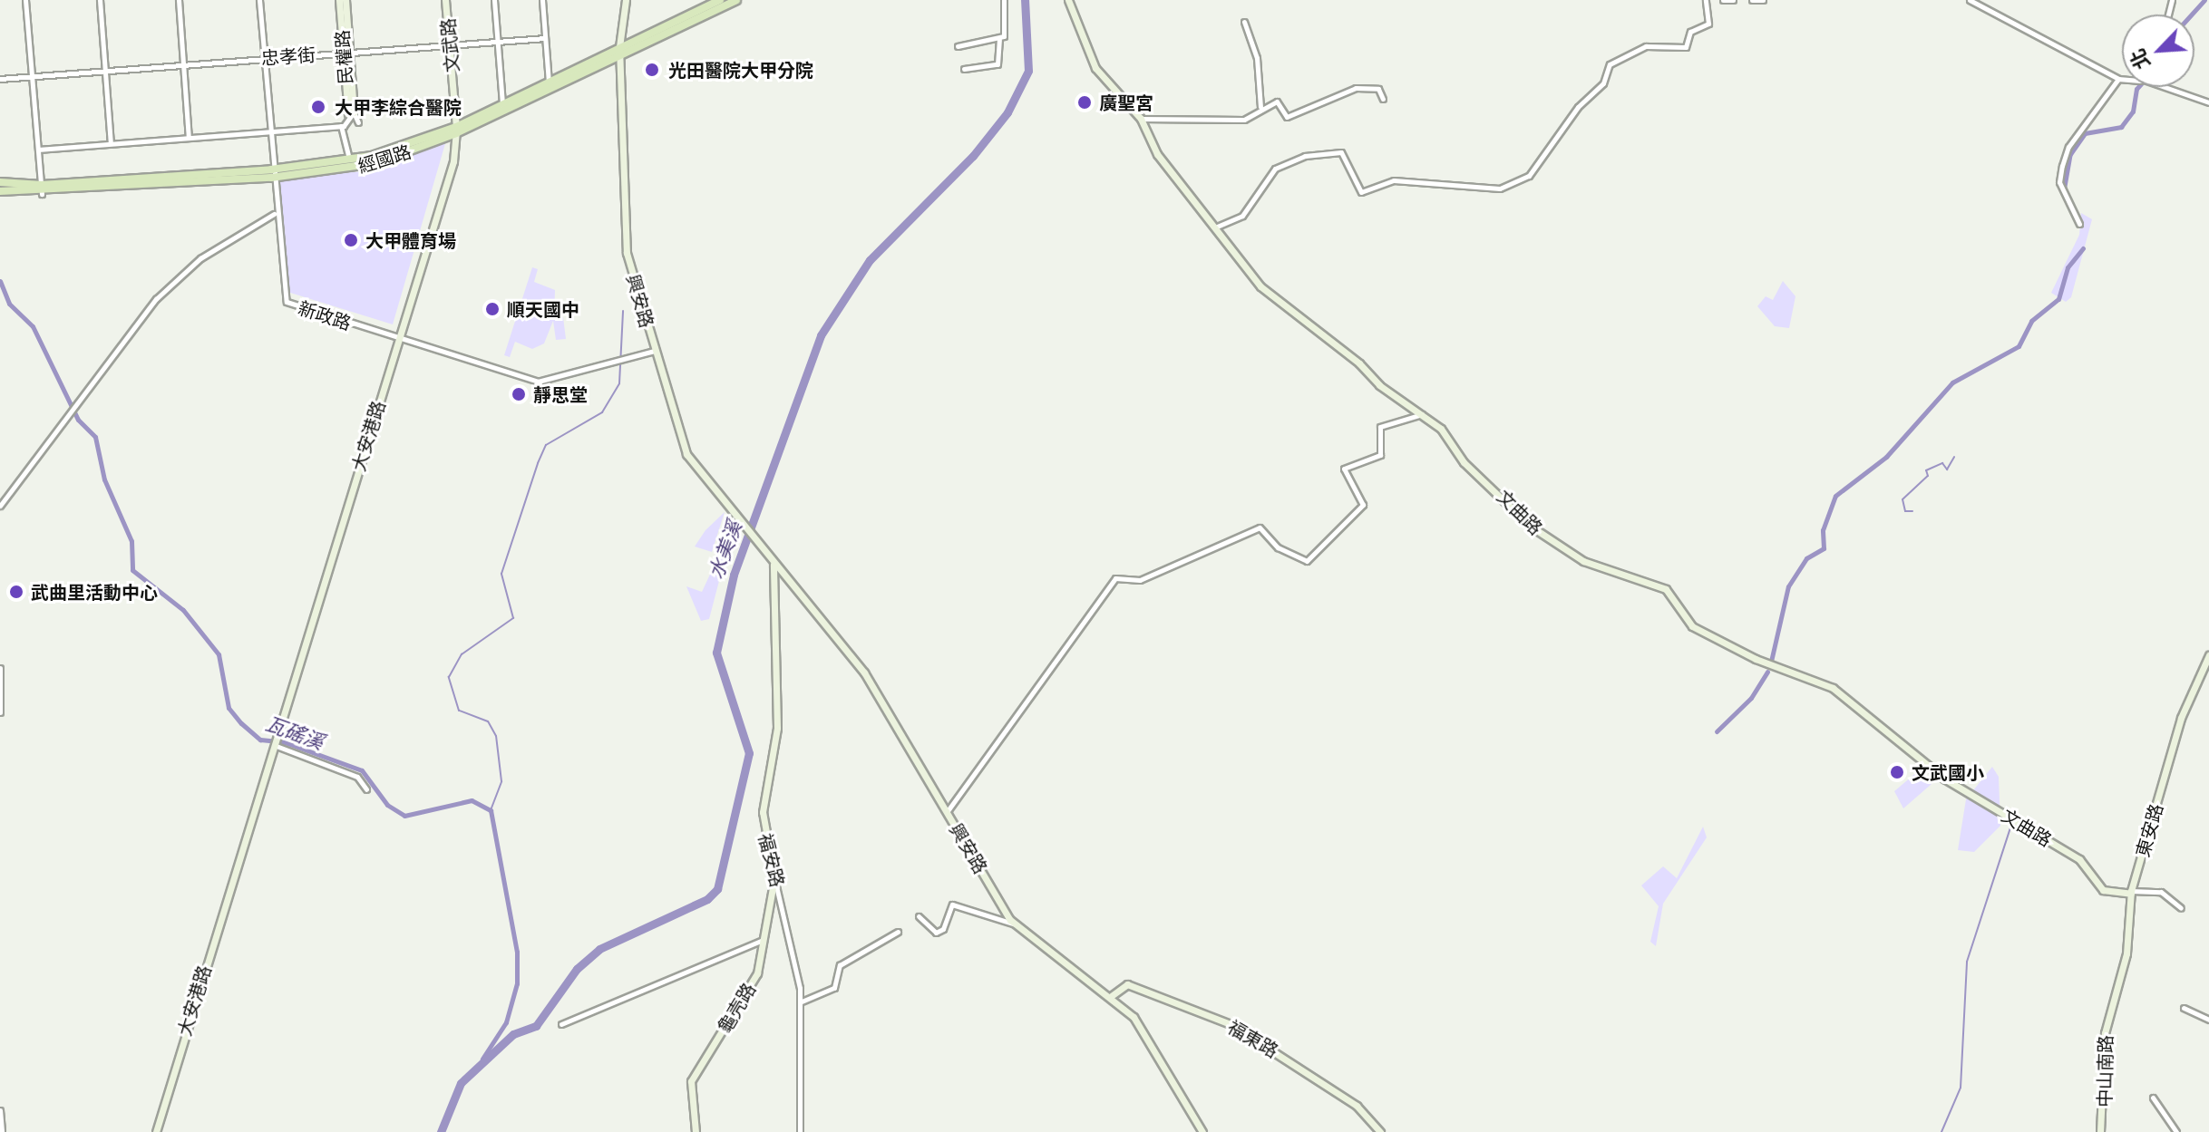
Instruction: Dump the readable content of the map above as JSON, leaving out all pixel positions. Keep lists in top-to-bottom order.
{
  "streets": {
    "main road": ["經國路"],
    "street": [
      "文武路",
      "忠孝街",
      "民權路",
      "興安路",
      "新政路",
      "大安港路",
      "文曲路",
      "東安路",
      "福安路",
      "龜壳路",
      "福東路",
      "中山南路"
    ]
  },
  "crossings": [
    ["文武路", "忠孝街"],
    ["文武路", "經國路"],
    ["文武路", "大安港路"],
    ["忠孝街", "民權路"],
    ["忠孝街", "新政路"],
    ["經國路", "興安路"],
    ["經國路", "新政路"],
    ["經國路", "大安港路"],
    ["興安路", "新政路"],
    ["興安路", "福安路"],
    ["興安路", "福東路"],
    ["新政路", "大安港路"],
    ["文曲路", "東安路"],
    ["東安路", "中山南路"],
    ["福安路", "龜壳路"]
  ],
  "water": ["水美溪", "瓦磘溪"],
  "places": [
    "光田醫院大甲分院",
    "廣聖宮",
    "大甲李綜合醫院",
    "大甲體育場",
    "順天國中",
    "靜思堂",
    "武曲里活動中心",
    "文武國小"
  ],
  "north": "bottom left"
}
